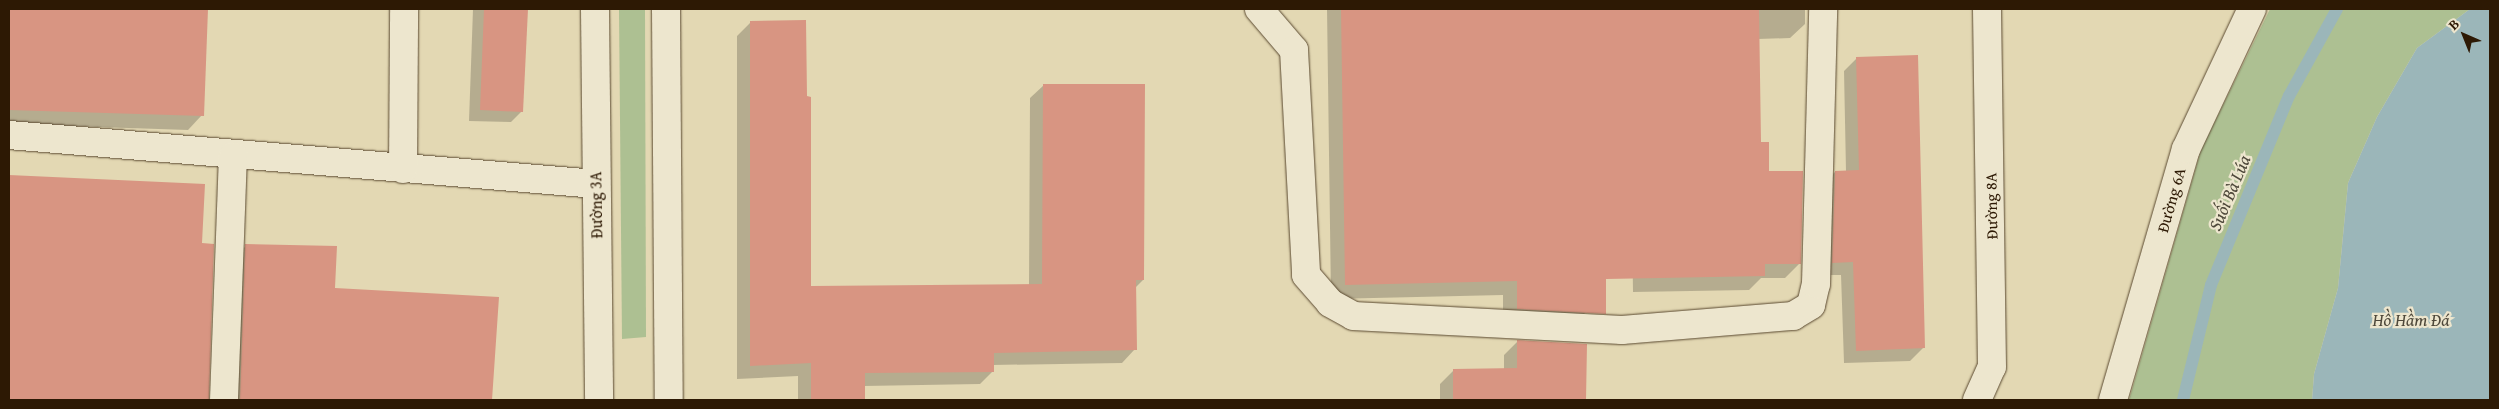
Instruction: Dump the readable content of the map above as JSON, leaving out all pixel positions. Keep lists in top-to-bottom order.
{
  "streets": {
    "street": ["Đường 6A", "Đường 3A", "Đường 8A"]
  },
  "water": ["Suối Bà Lúa", "Hồ Hầm Đá"],
  "north": "top left"
}
